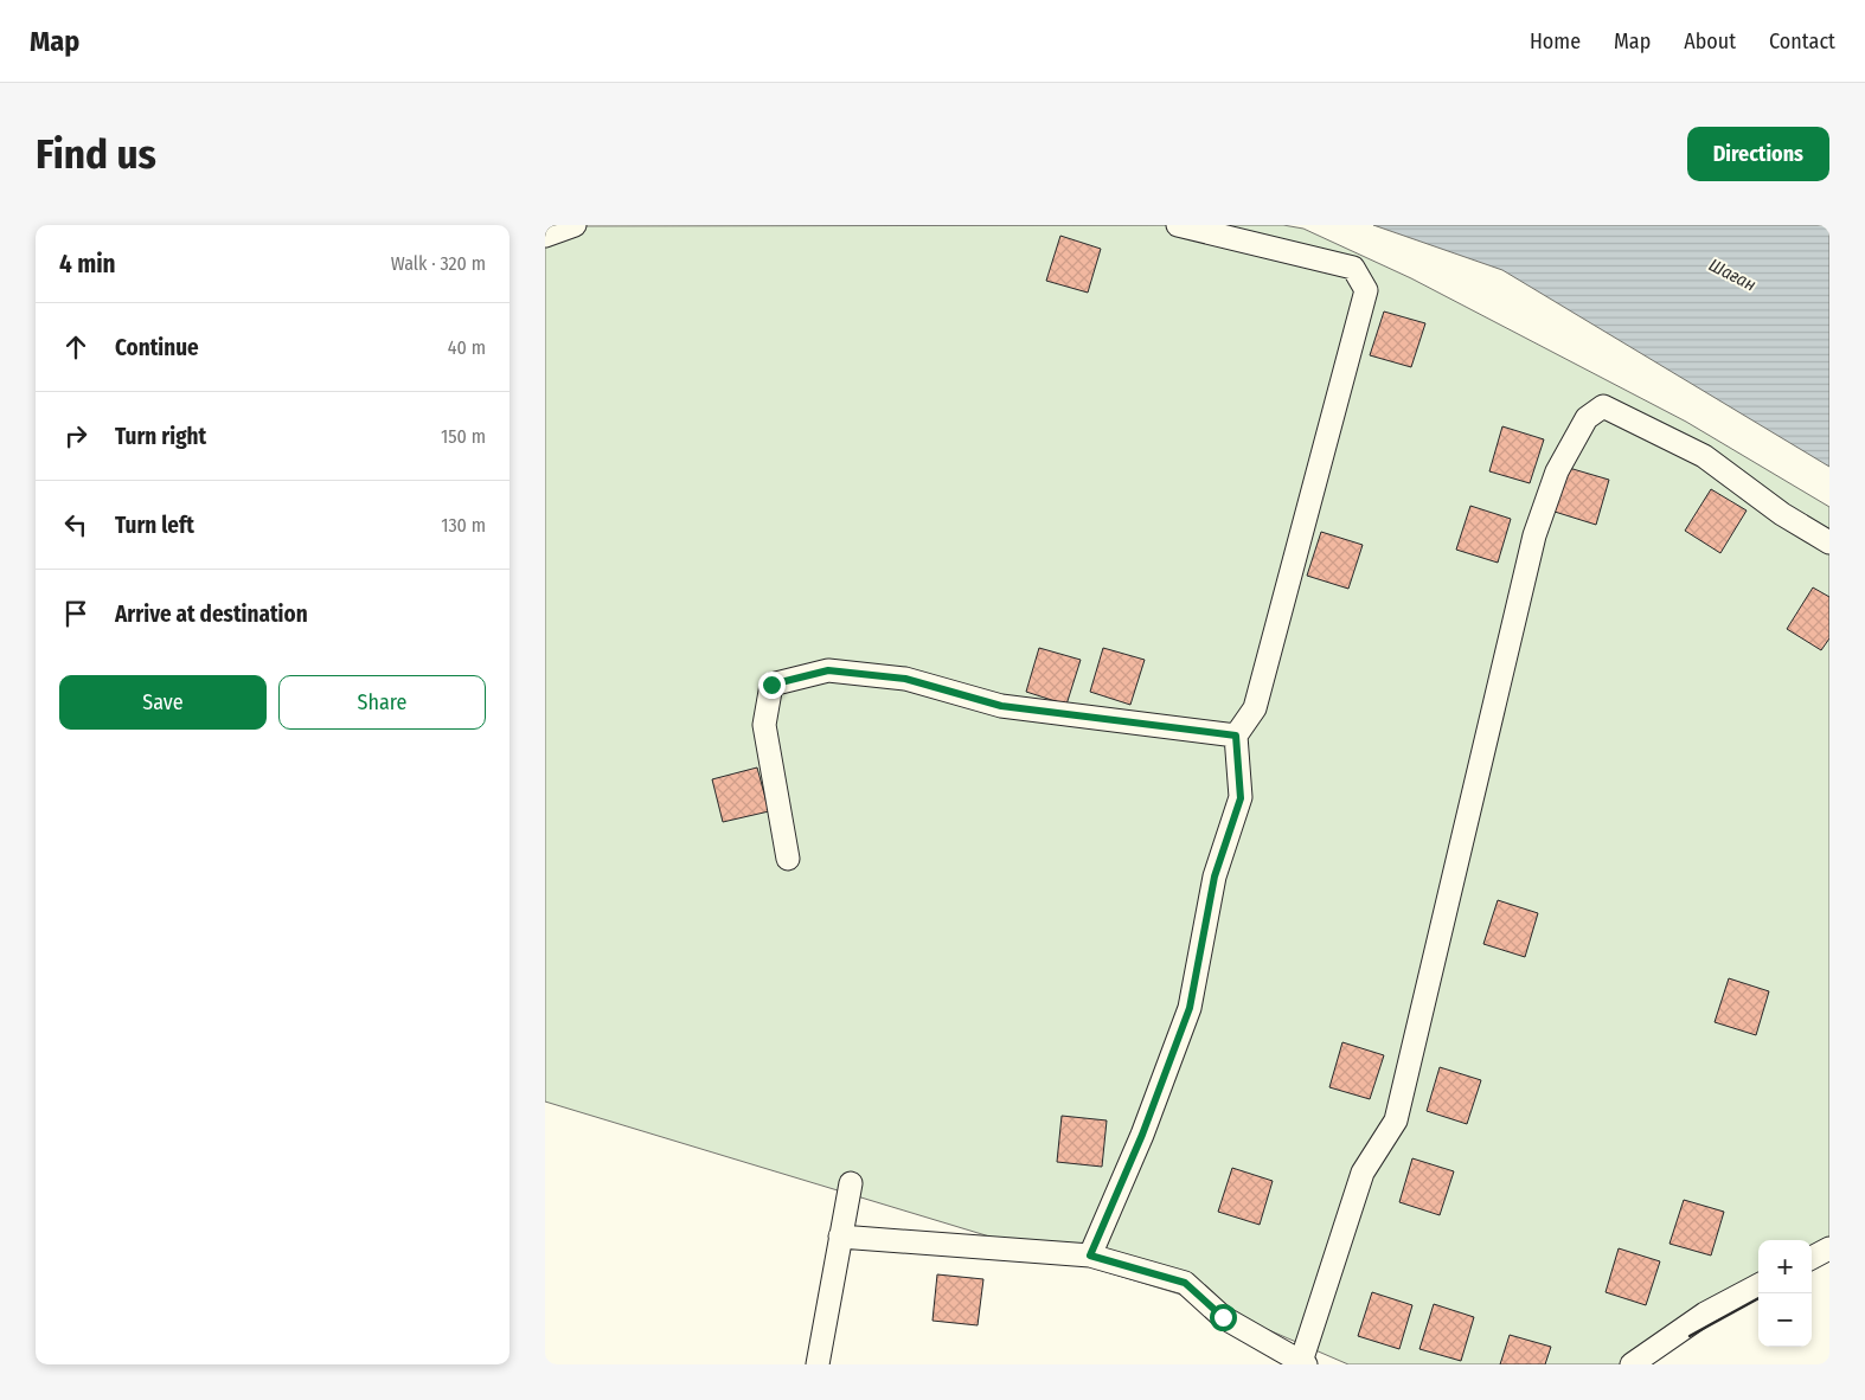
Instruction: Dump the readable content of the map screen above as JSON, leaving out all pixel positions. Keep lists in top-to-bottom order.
{
  "water": ["Шаған"],
  "page": {
    "header": "Map",
    "nav": [
      "Home",
      "Map",
      "About",
      "Contact"
    ],
    "buttons": [
      "Directions",
      ["Save", "Share"]
    ],
    "title": "Find us",
    "heading": ["4 min", "Walk · 320 m"],
    "list": [
      ["Continue", "40 m"],
      ["Turn right", "150 m"],
      ["Turn left", "130 m"],
      "Arrive at destination"
    ],
    "map_buttons": ["+", "−"]
  }
}
